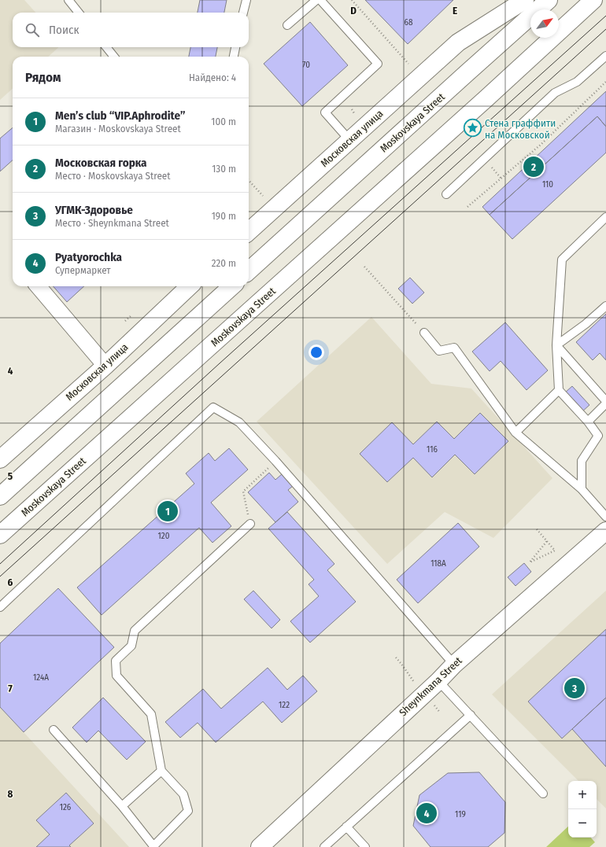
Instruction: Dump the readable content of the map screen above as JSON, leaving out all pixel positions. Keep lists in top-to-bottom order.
{
  "streets": {
    "main road": ["Moskovskaya Street", "Московская улица", "Sheynkmana Street"]
  },
  "places": {
    "place": ["Стена граффити на Московской"]
  },
  "house_numbers": [
    "68",
    "70",
    "110",
    "116",
    "120",
    "118А",
    "124А",
    "122",
    "126",
    "119"
  ],
  "north": "top right",
  "page": {
    "search": "Поиск",
    "heading": ["Рядом", "Найдено: 4"],
    "list": [
      {
        "mark": "1",
        "name": "Men’s club “VIP.Aphrodite”",
        "note": "Магазин · Moskovskaya Street",
        "value": "100 m"
      },
      {
        "mark": "2",
        "name": "Московская горка",
        "note": "Место · Moskovskaya Street",
        "value": "130 m"
      },
      {
        "mark": "3",
        "name": "УГМК-Здоровье",
        "note": "Место · Sheynkmana Street",
        "value": "190 m"
      },
      {
        "mark": "4",
        "name": "Pyatyorochka",
        "note": "Супермаркет",
        "value": "220 m"
      }
    ],
    "pins": [
      "2",
      "1",
      "3",
      "4"
    ],
    "map_buttons": ["+", "−"]
  },
  "grid": {
    "columns": ["D", "E"],
    "rows": [
      "4",
      "5",
      "6",
      "7",
      "8"
    ]
  }
}
